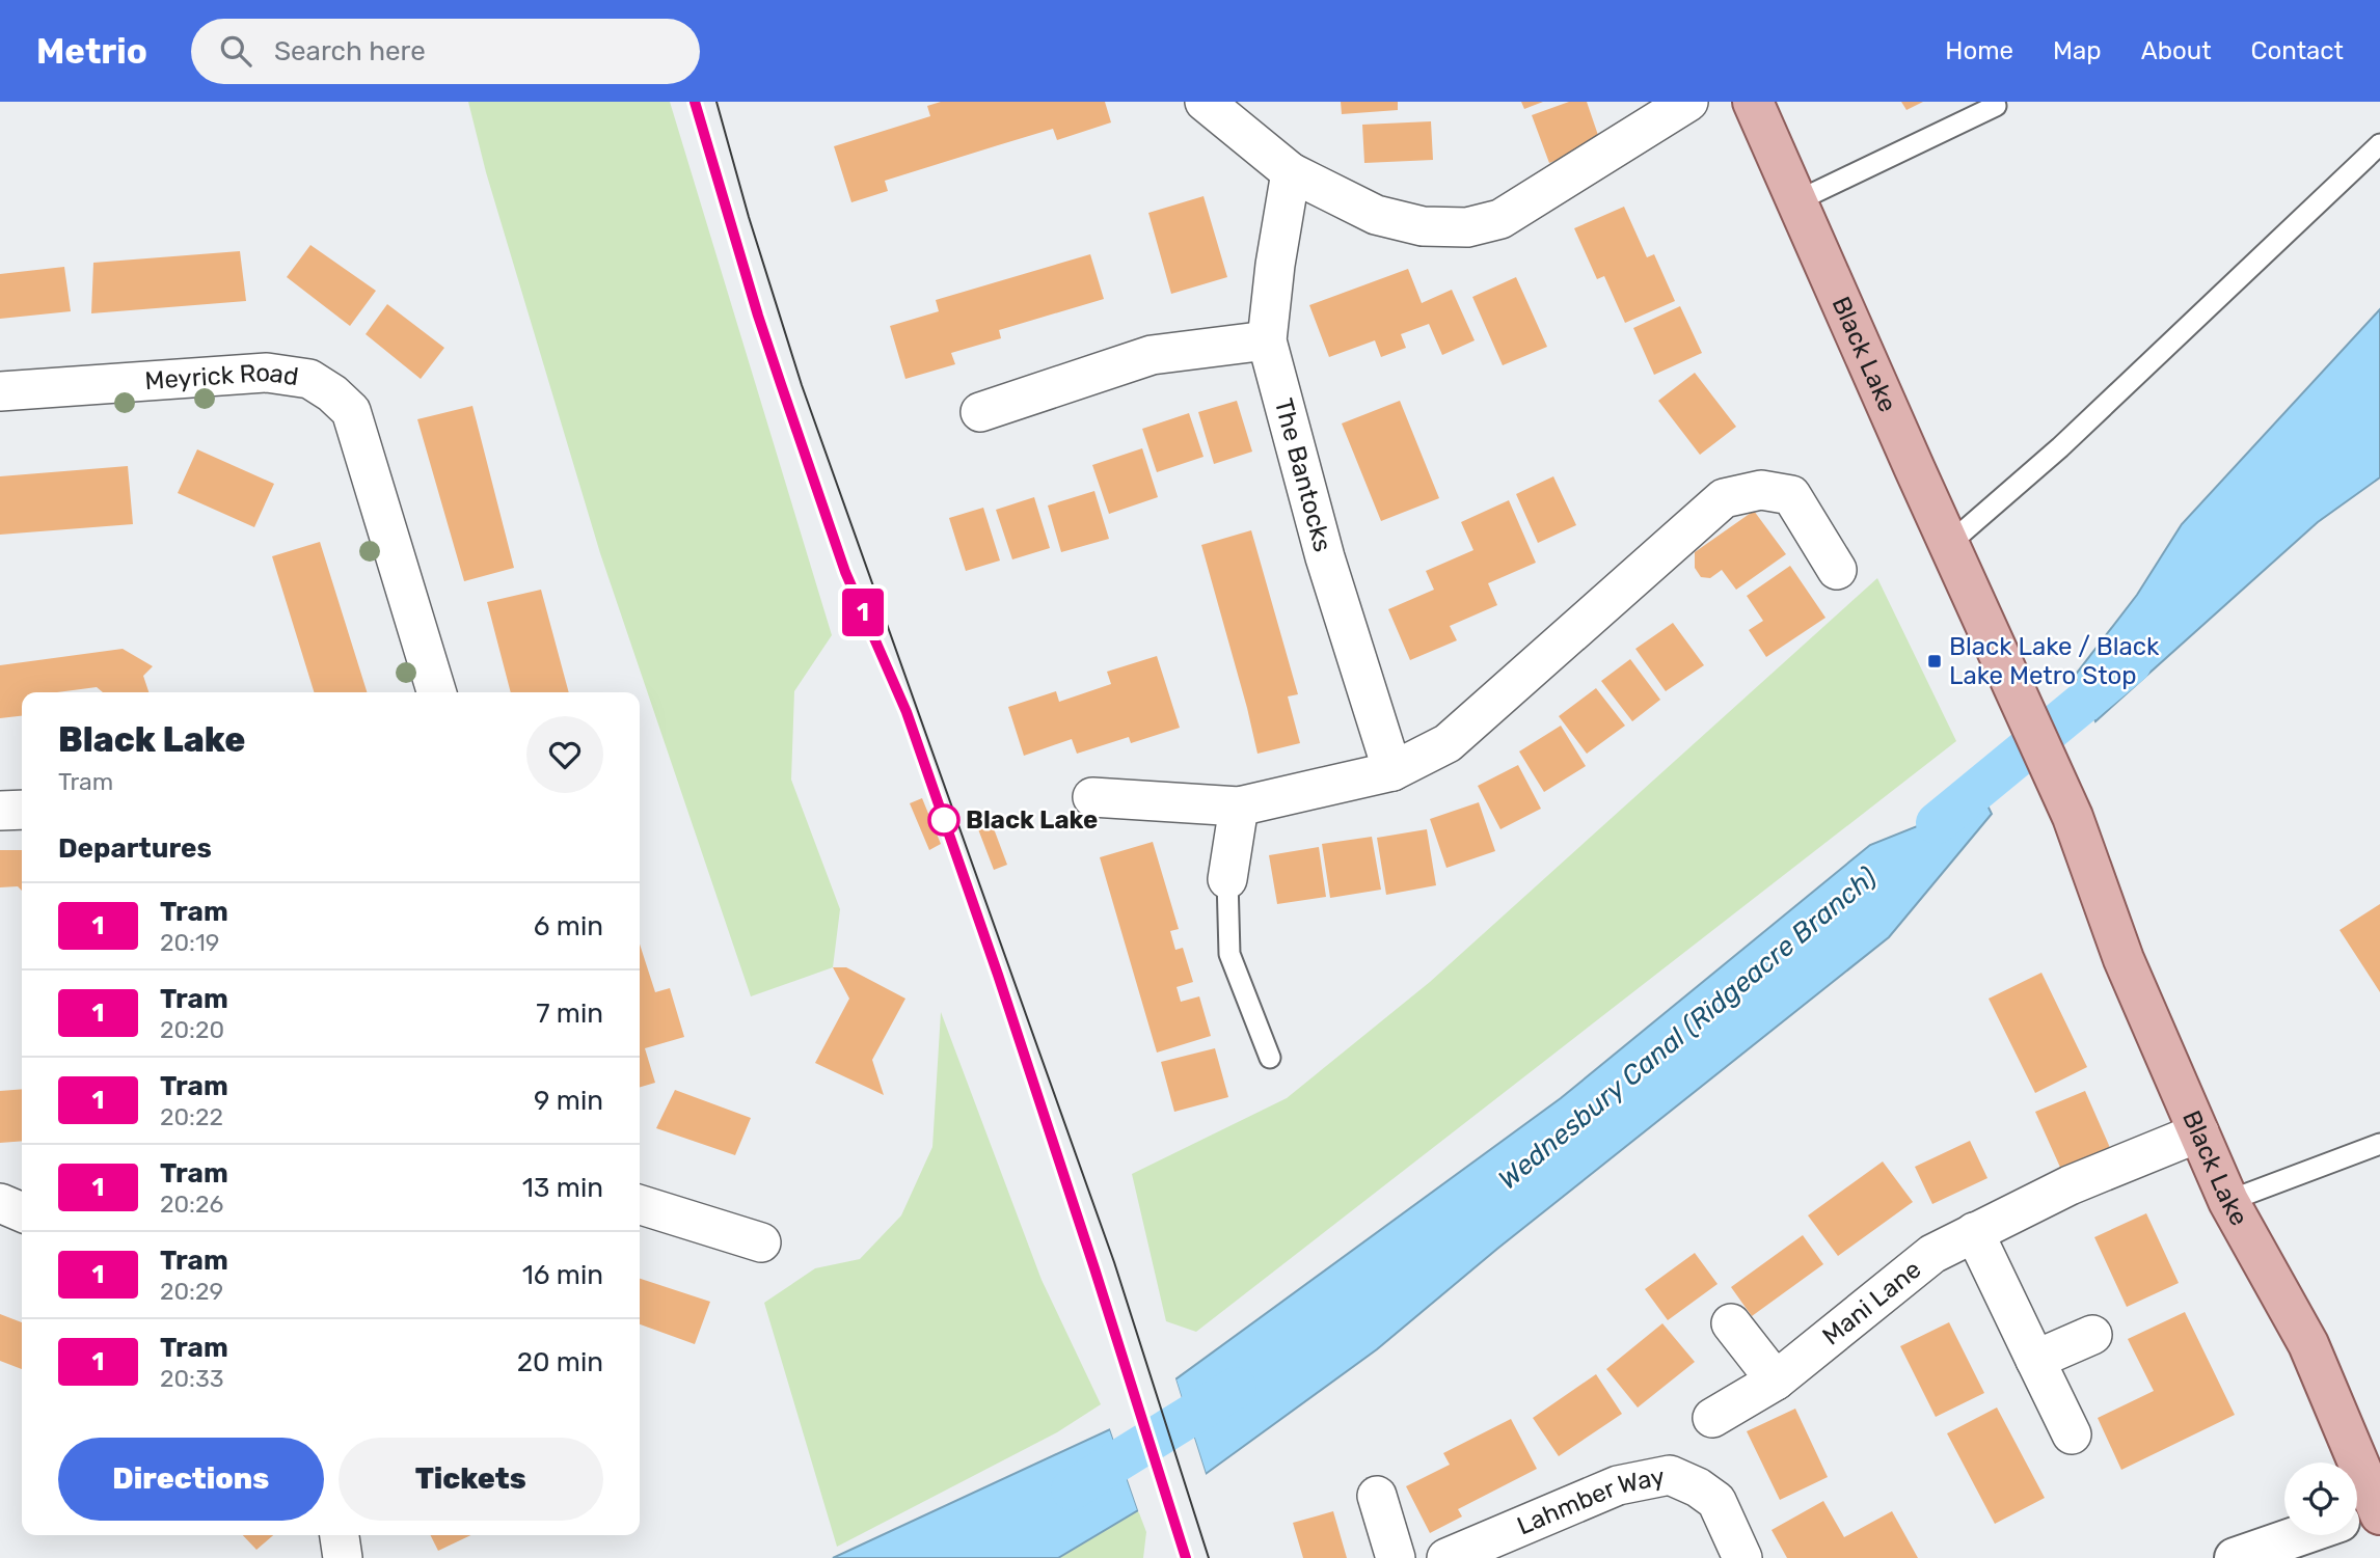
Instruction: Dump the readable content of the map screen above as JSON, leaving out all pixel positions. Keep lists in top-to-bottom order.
{
  "streets": {
    "main road": ["Black Lake"],
    "street": [
      "Meyrick Road",
      "The Bantocks",
      "Mani Lane",
      "Lahmber Way"
    ]
  },
  "crossings": [
    ["Black Lake", "Mani Lane"]
  ],
  "water": ["Wednesbury Canal (Ridgeacre Branch)"],
  "places": {
    "transit": ["Black Lake / Black Lake Metro Stop"],
    "other": ["Black Lake"]
  },
  "lines": ["tram line 1"],
  "page": {
    "header": "Metrio",
    "search": "Search here",
    "nav": [
      "Home",
      "Map",
      "About",
      "Contact"
    ],
    "on_map": "1",
    "heading": [
      ["Black Lake", "Tram"],
      "Departures"
    ],
    "list": [
      {
        "mark": "1",
        "name": "Tram",
        "note": "20:19",
        "value": "6 min"
      },
      {
        "mark": "1",
        "name": "Tram",
        "note": "20:20",
        "value": "7 min"
      },
      {
        "mark": "1",
        "name": "Tram",
        "note": "20:22",
        "value": "9 min"
      },
      {
        "mark": "1",
        "name": "Tram",
        "note": "20:26",
        "value": "13 min"
      },
      {
        "mark": "1",
        "name": "Tram",
        "note": "20:29",
        "value": "16 min"
      },
      {
        "mark": "1",
        "name": "Tram",
        "note": "20:33",
        "value": "20 min"
      }
    ],
    "buttons": ["Directions", "Tickets"]
  }
}
